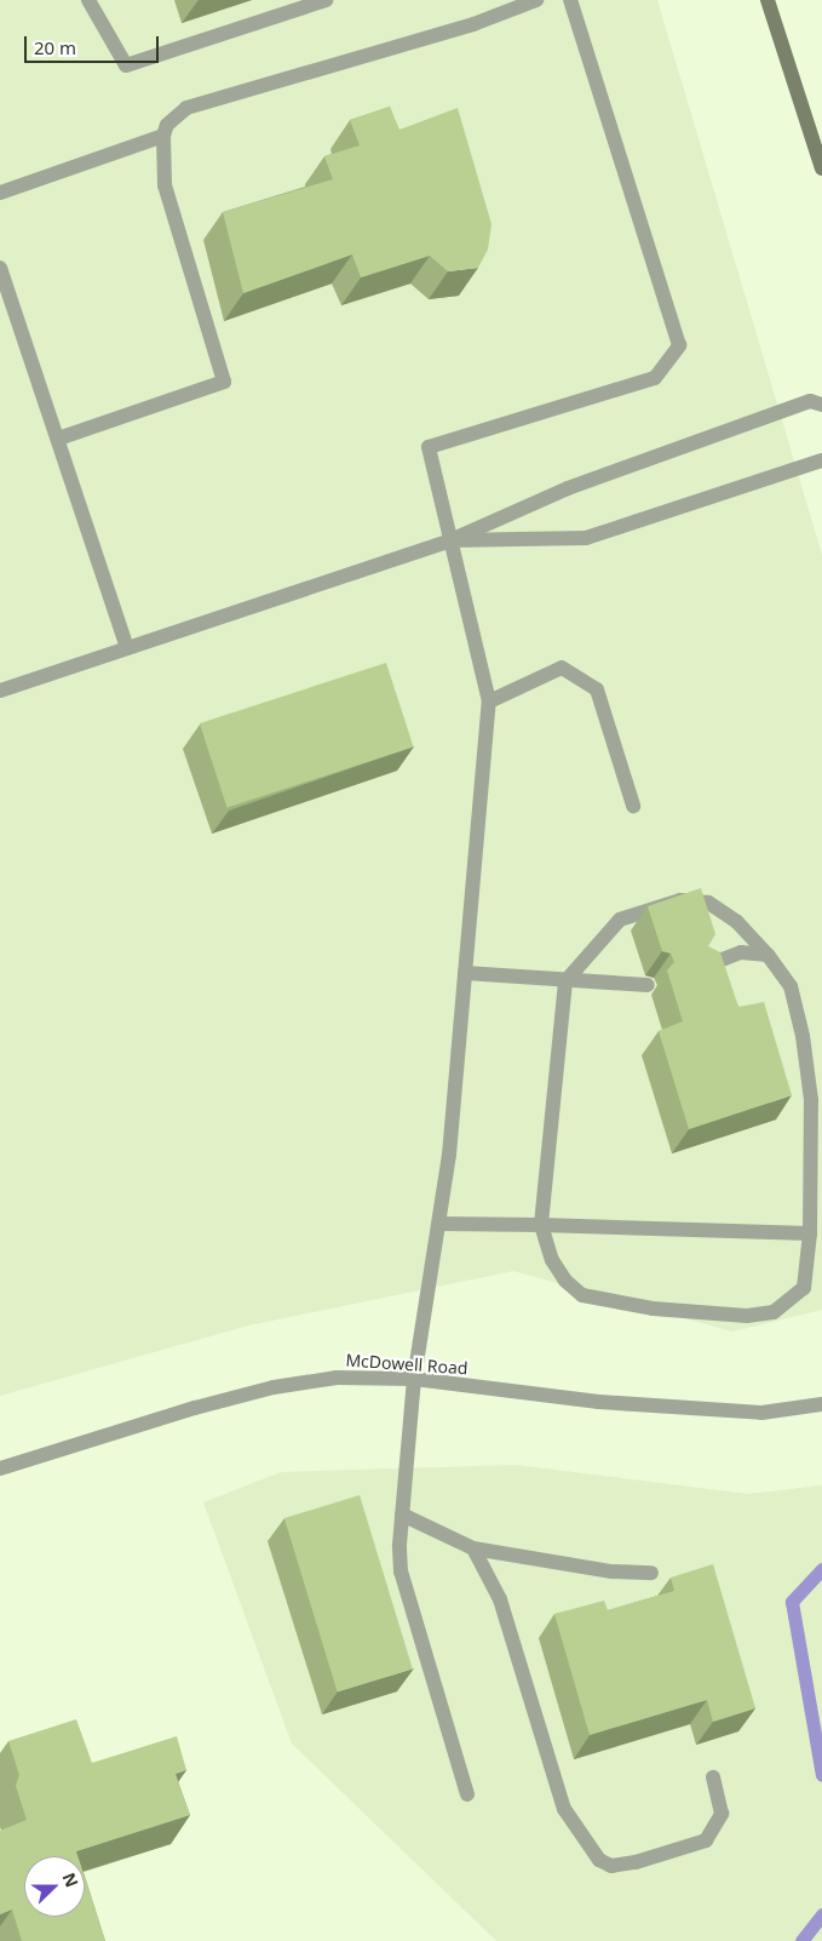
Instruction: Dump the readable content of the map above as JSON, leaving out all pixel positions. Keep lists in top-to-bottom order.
{
  "streets": {
    "street": ["McDowell Road"]
  },
  "scale_bar": "20 m",
  "north": "right"
}
